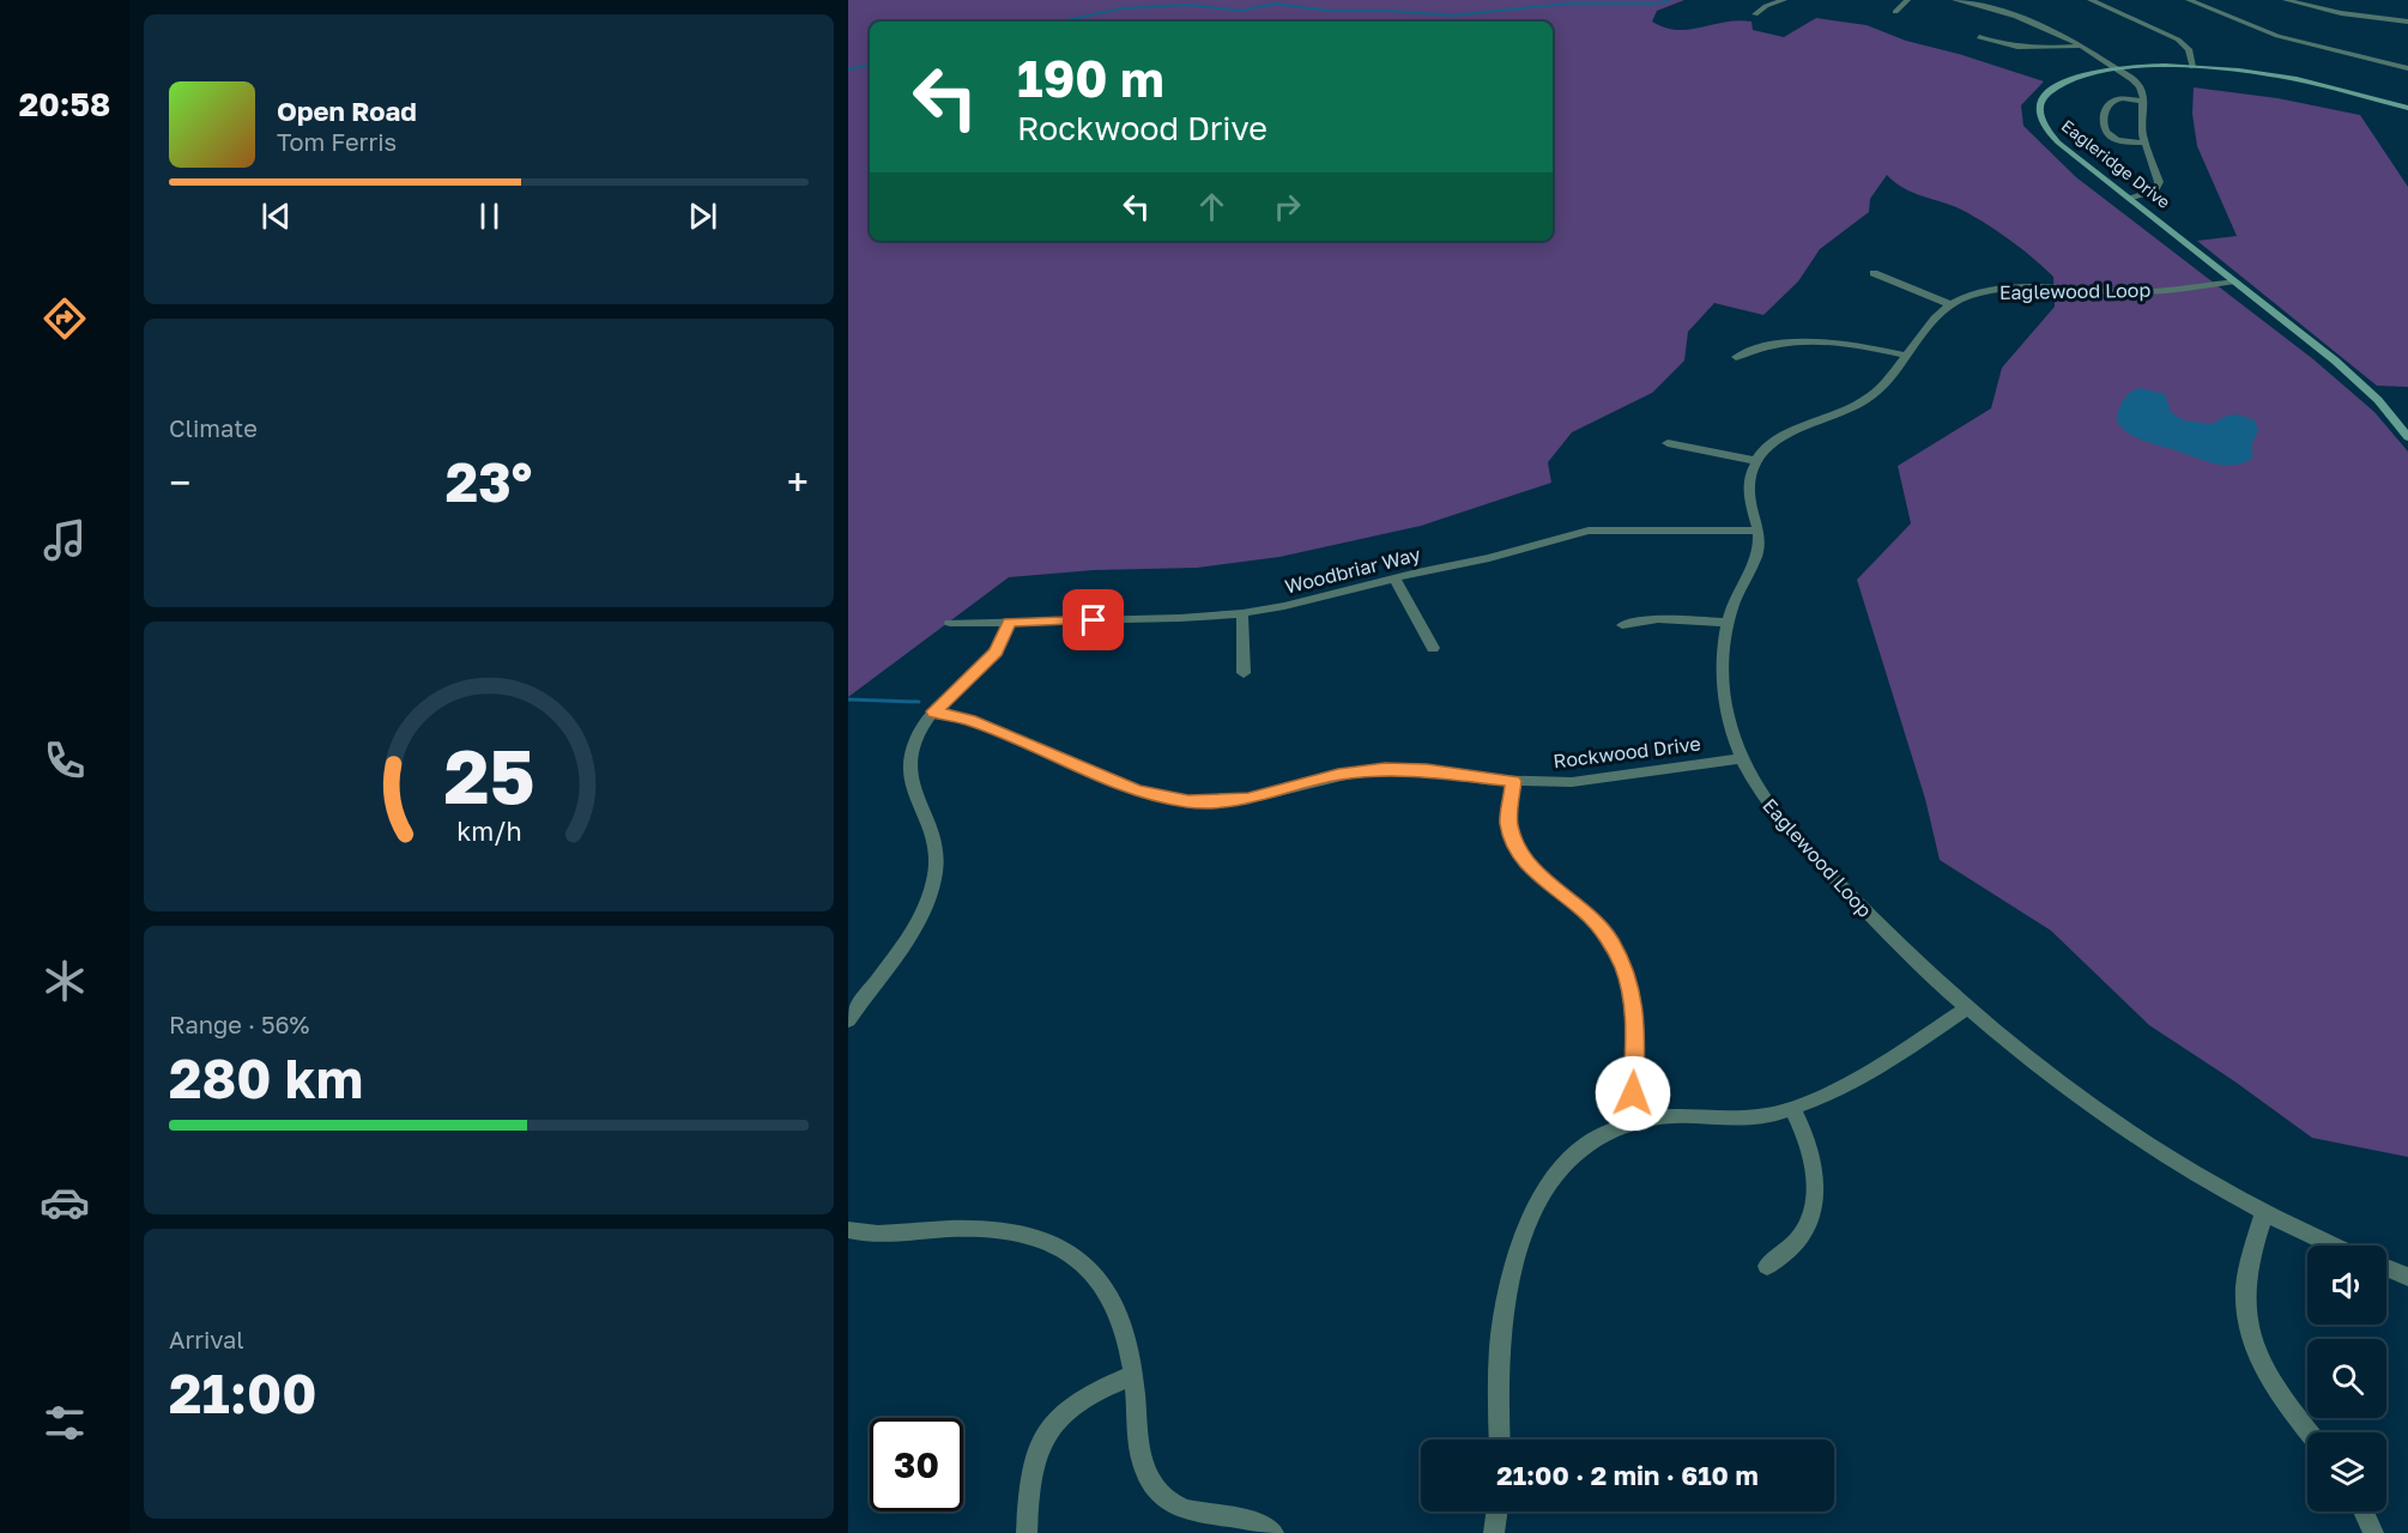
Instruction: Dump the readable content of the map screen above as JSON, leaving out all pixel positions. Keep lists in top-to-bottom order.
{
  "streets": {
    "main road": ["Eagleridge Drive"],
    "street": ["Eaglewood Loop", "Woodbriar Way", "Rockwood Drive"]
  },
  "crossings": [
    ["Eagleridge Drive", "Eaglewood Loop"],
    ["Eaglewood Loop", "Woodbriar Way"],
    ["Eaglewood Loop", "Rockwood Drive"]
  ],
  "page": {
    "tabs": "20:58",
    "turn": ["190 m", "Rockwood Drive"],
    "song": ["Open Road", "Tom Ferris"],
    "tile": [
      "Climate",
      ["Range · 56%", "280 km"],
      ["Arrival", "21:00"]
    ],
    "heat": ["−", "23°", "+"],
    "limit": "30",
    "trip": "21:00 · 2 min · 610 m",
    "gauge": ["25", "km/h"]
  }
}
